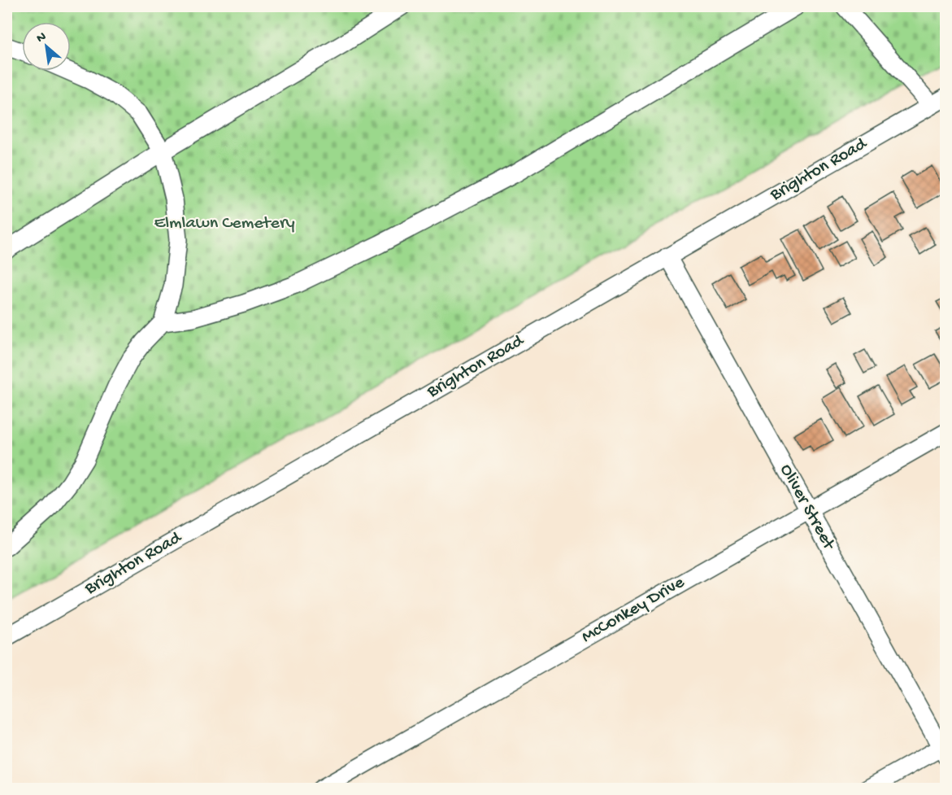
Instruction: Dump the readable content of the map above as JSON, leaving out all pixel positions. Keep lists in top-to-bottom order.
{
  "streets": {
    "street": ["Brighton Road", "Oliver Street", "McConkey Drive"]
  },
  "crossings": [
    ["Brighton Road", "Oliver Street"],
    ["Oliver Street", "McConkey Drive"]
  ],
  "parks": ["Elmlawn Cemetery"],
  "north": "top left"
}
